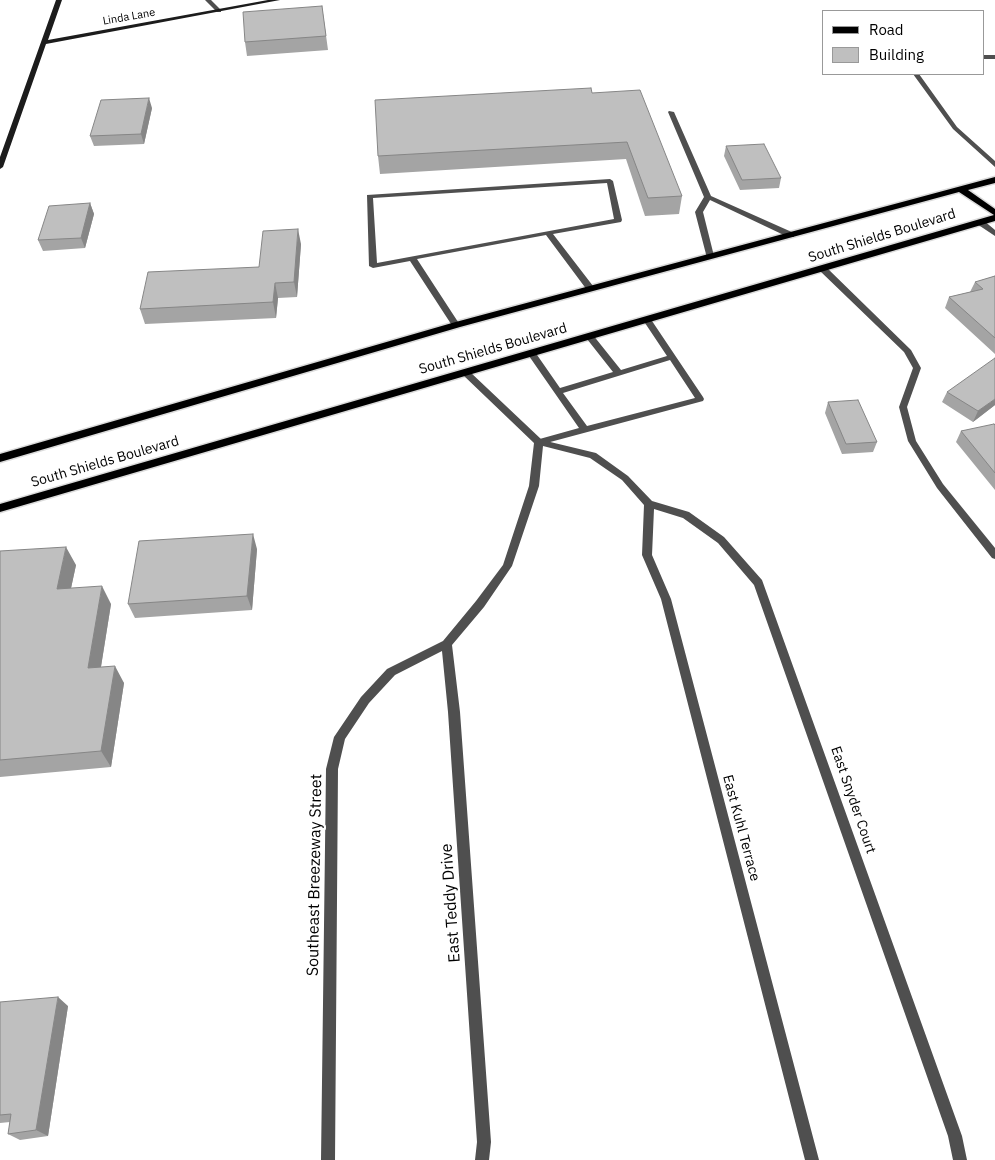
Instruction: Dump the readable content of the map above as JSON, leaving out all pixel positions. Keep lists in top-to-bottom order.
{
  "streets": {
    "main road": ["South Shields Boulevard"],
    "street": [
      "Linda Lane",
      "East Snyder Court",
      "East Kuhl Terrace",
      "Southeast Breezeway Street",
      "East Teddy Drive"
    ]
  },
  "crossings": [
    ["East Snyder Court", "East Kuhl Terrace"],
    ["Southeast Breezeway Street", "East Teddy Drive"]
  ],
  "legend": ["Road", "Building"]
}
